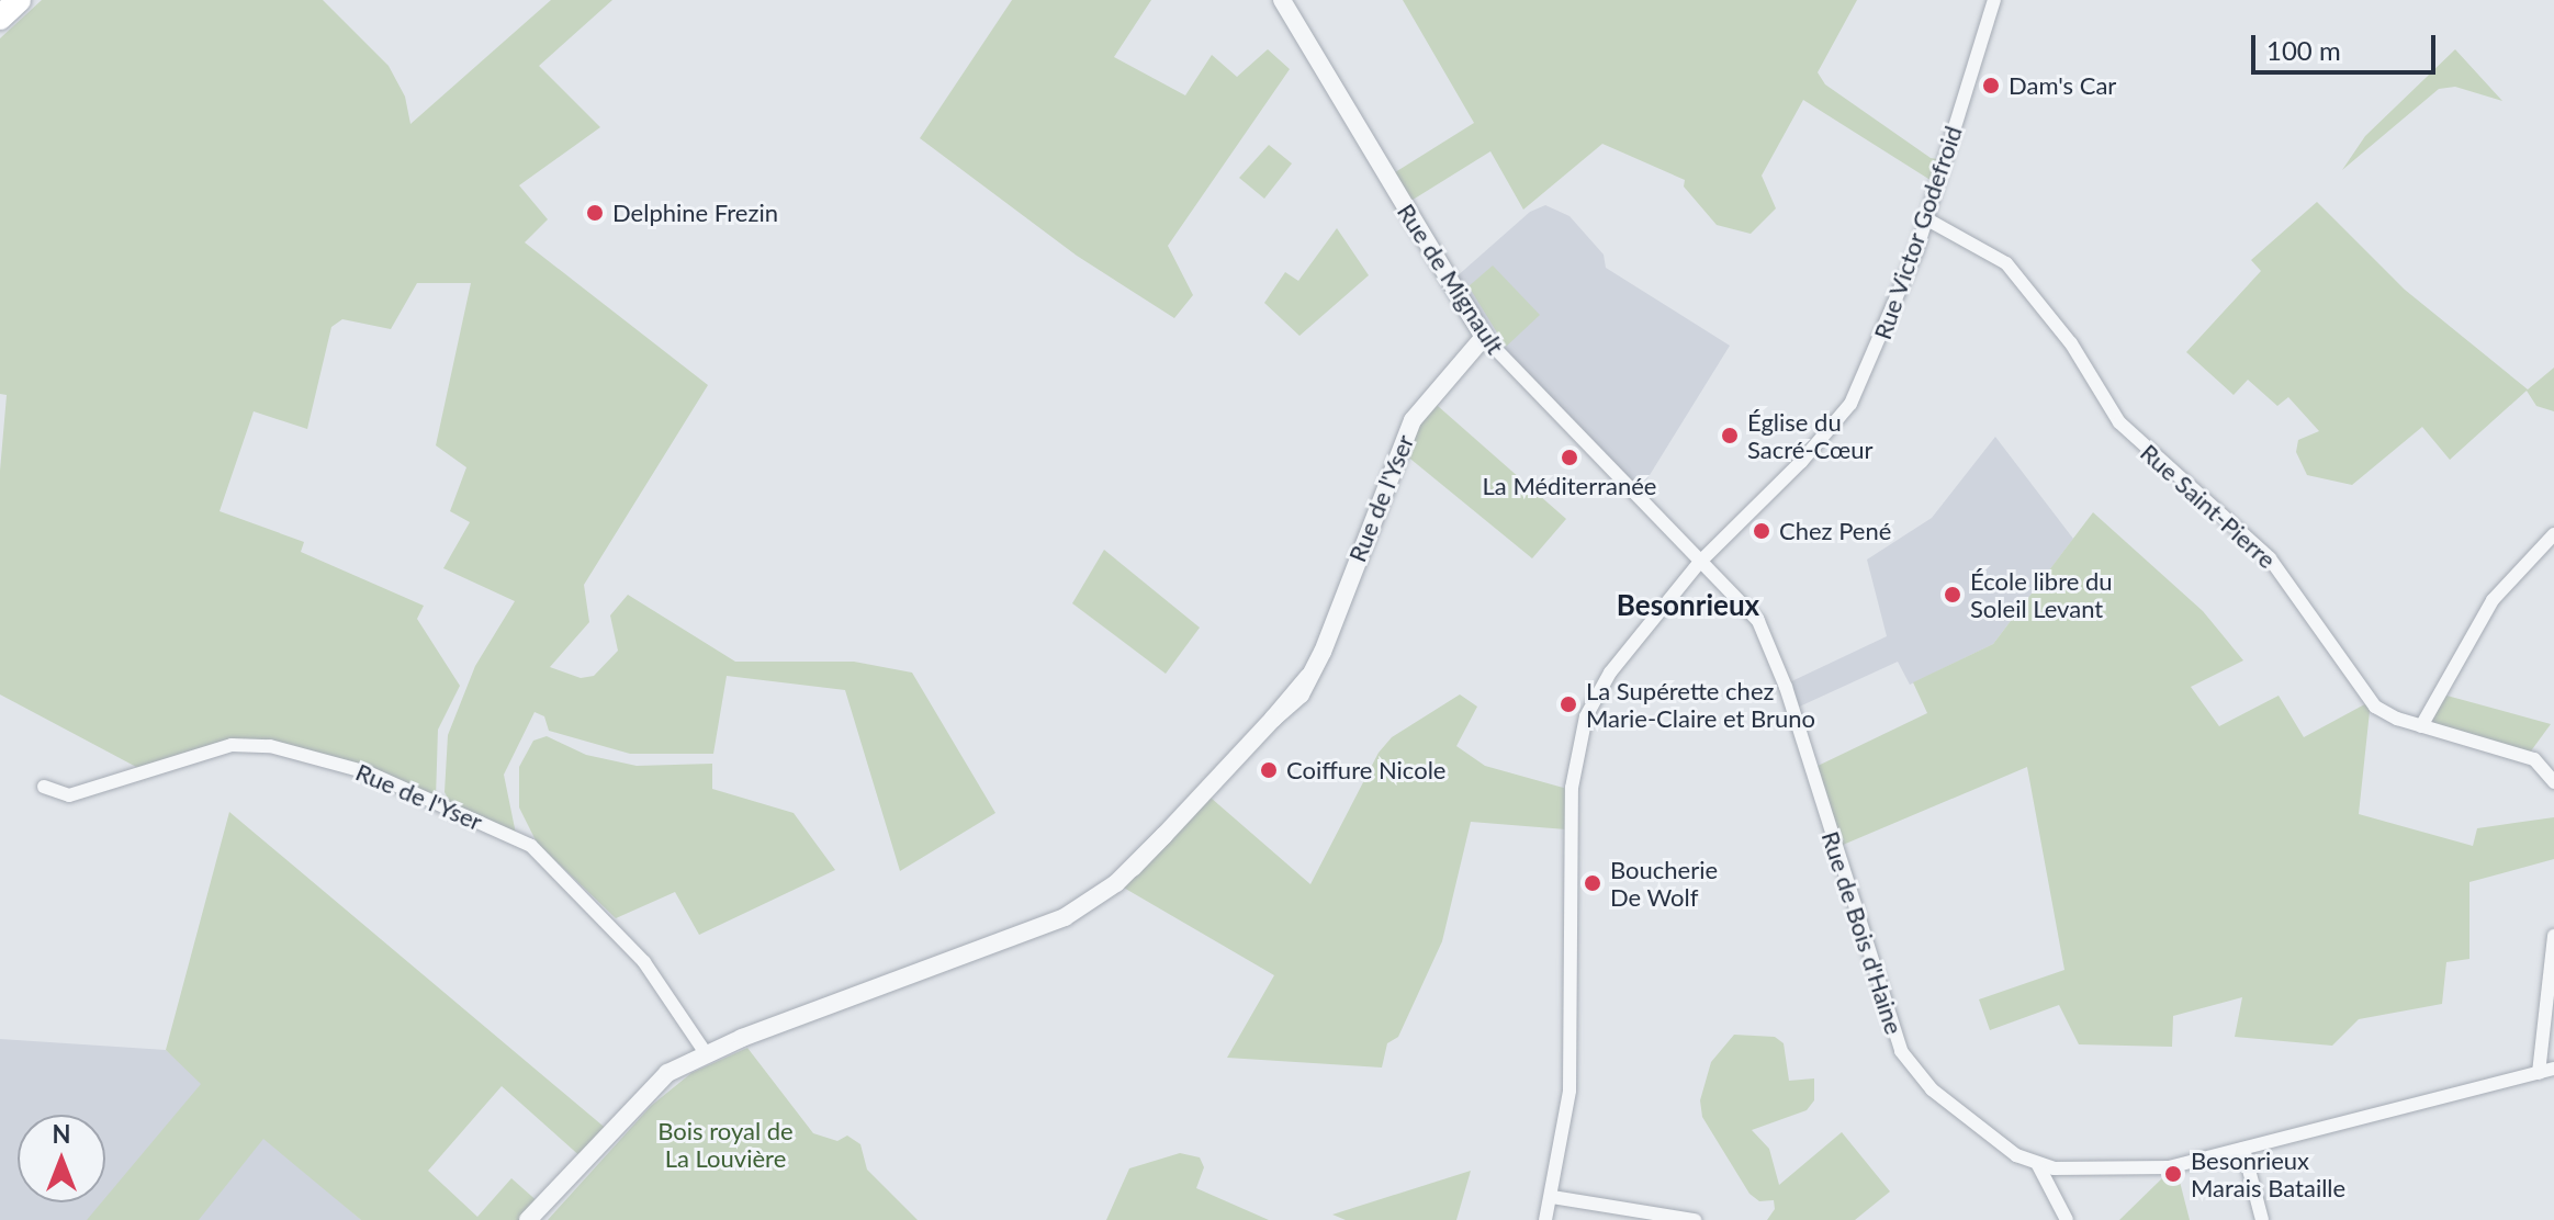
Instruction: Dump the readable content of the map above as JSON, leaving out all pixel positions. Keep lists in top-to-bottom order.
{
  "streets": {
    "street": [
      "Rue Victor Godefroid",
      "Rue de Mignault",
      "Rue de l'Yser",
      "Rue Saint-Pierre",
      "Rue de Bois d'Haine"
    ]
  },
  "crossings": [
    ["Rue Victor Godefroid", "Rue de Mignault"],
    ["Rue Victor Godefroid", "Rue Saint-Pierre"],
    ["Rue Victor Godefroid", "Rue de Bois d'Haine"],
    ["Rue de Mignault", "Rue de l'Yser"],
    ["Rue de Mignault", "Rue de Bois d'Haine"]
  ],
  "districts": ["Besonrieux"],
  "parks": ["Bois royal de La Louvière"],
  "places": [
    "Dam's Car",
    "Delphine Frezin",
    "Église du Sacré-Cœur",
    "La Méditerranée",
    "Chez Pené",
    "École libre du Soleil Levant",
    "La Supérette chez Marie-Claire et Bruno",
    "Coiffure Nicole",
    "Boucherie De Wolf",
    "Besonrieux Marais Bataille"
  ],
  "scale_bar": "100 m",
  "north": "top"
}
